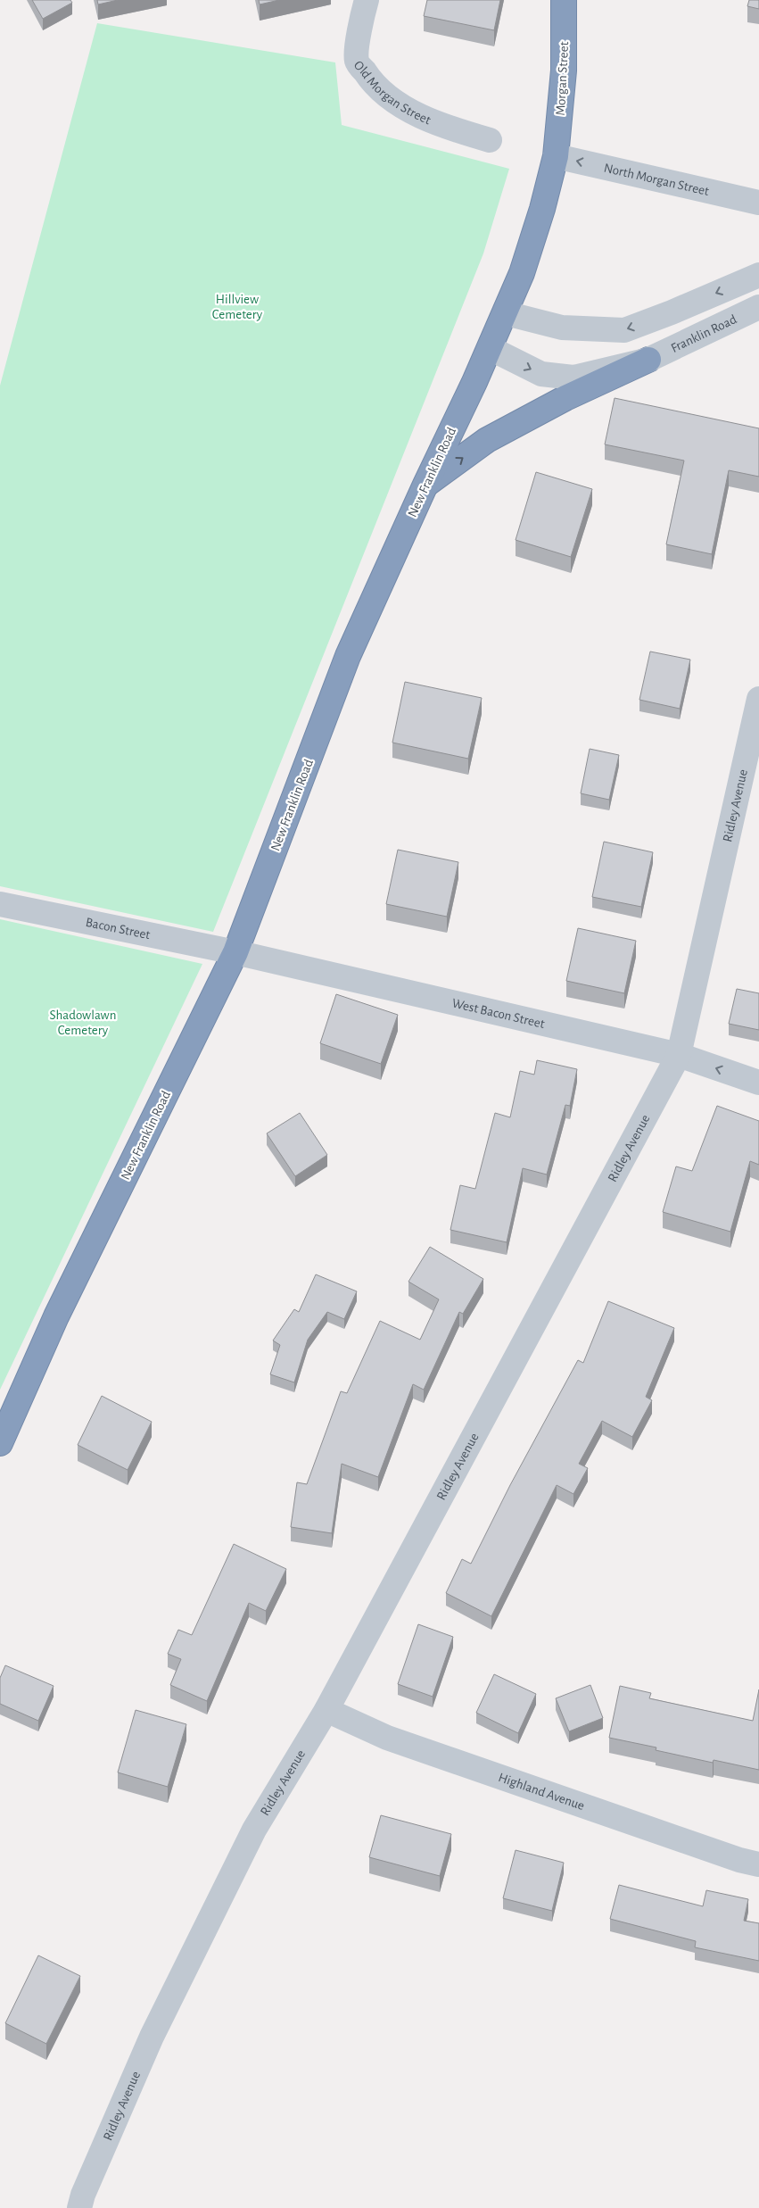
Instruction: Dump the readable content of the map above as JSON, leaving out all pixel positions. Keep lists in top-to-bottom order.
{
  "streets": {
    "highway": ["Morgan Street", "New Franklin Road"],
    "street": [
      "Old Morgan Street",
      "North Morgan Street",
      "Franklin Road",
      "Ridley Avenue",
      "Bacon Street",
      "West Bacon Street",
      "Highland Avenue"
    ]
  },
  "crossings": [
    ["Morgan Street", "North Morgan Street"],
    ["Morgan Street", "New Franklin Road"],
    ["North Morgan Street", "New Franklin Road"],
    ["Franklin Road", "New Franklin Road"],
    ["New Franklin Road", "Bacon Street"],
    ["New Franklin Road", "West Bacon Street"],
    ["Ridley Avenue", "West Bacon Street"],
    ["Ridley Avenue", "Highland Avenue"],
    ["Bacon Street", "West Bacon Street"]
  ],
  "one_way": ["North Morgan Street"],
  "parks": ["Hillview Cemetery", "Shadowlawn Cemetery"]
}
